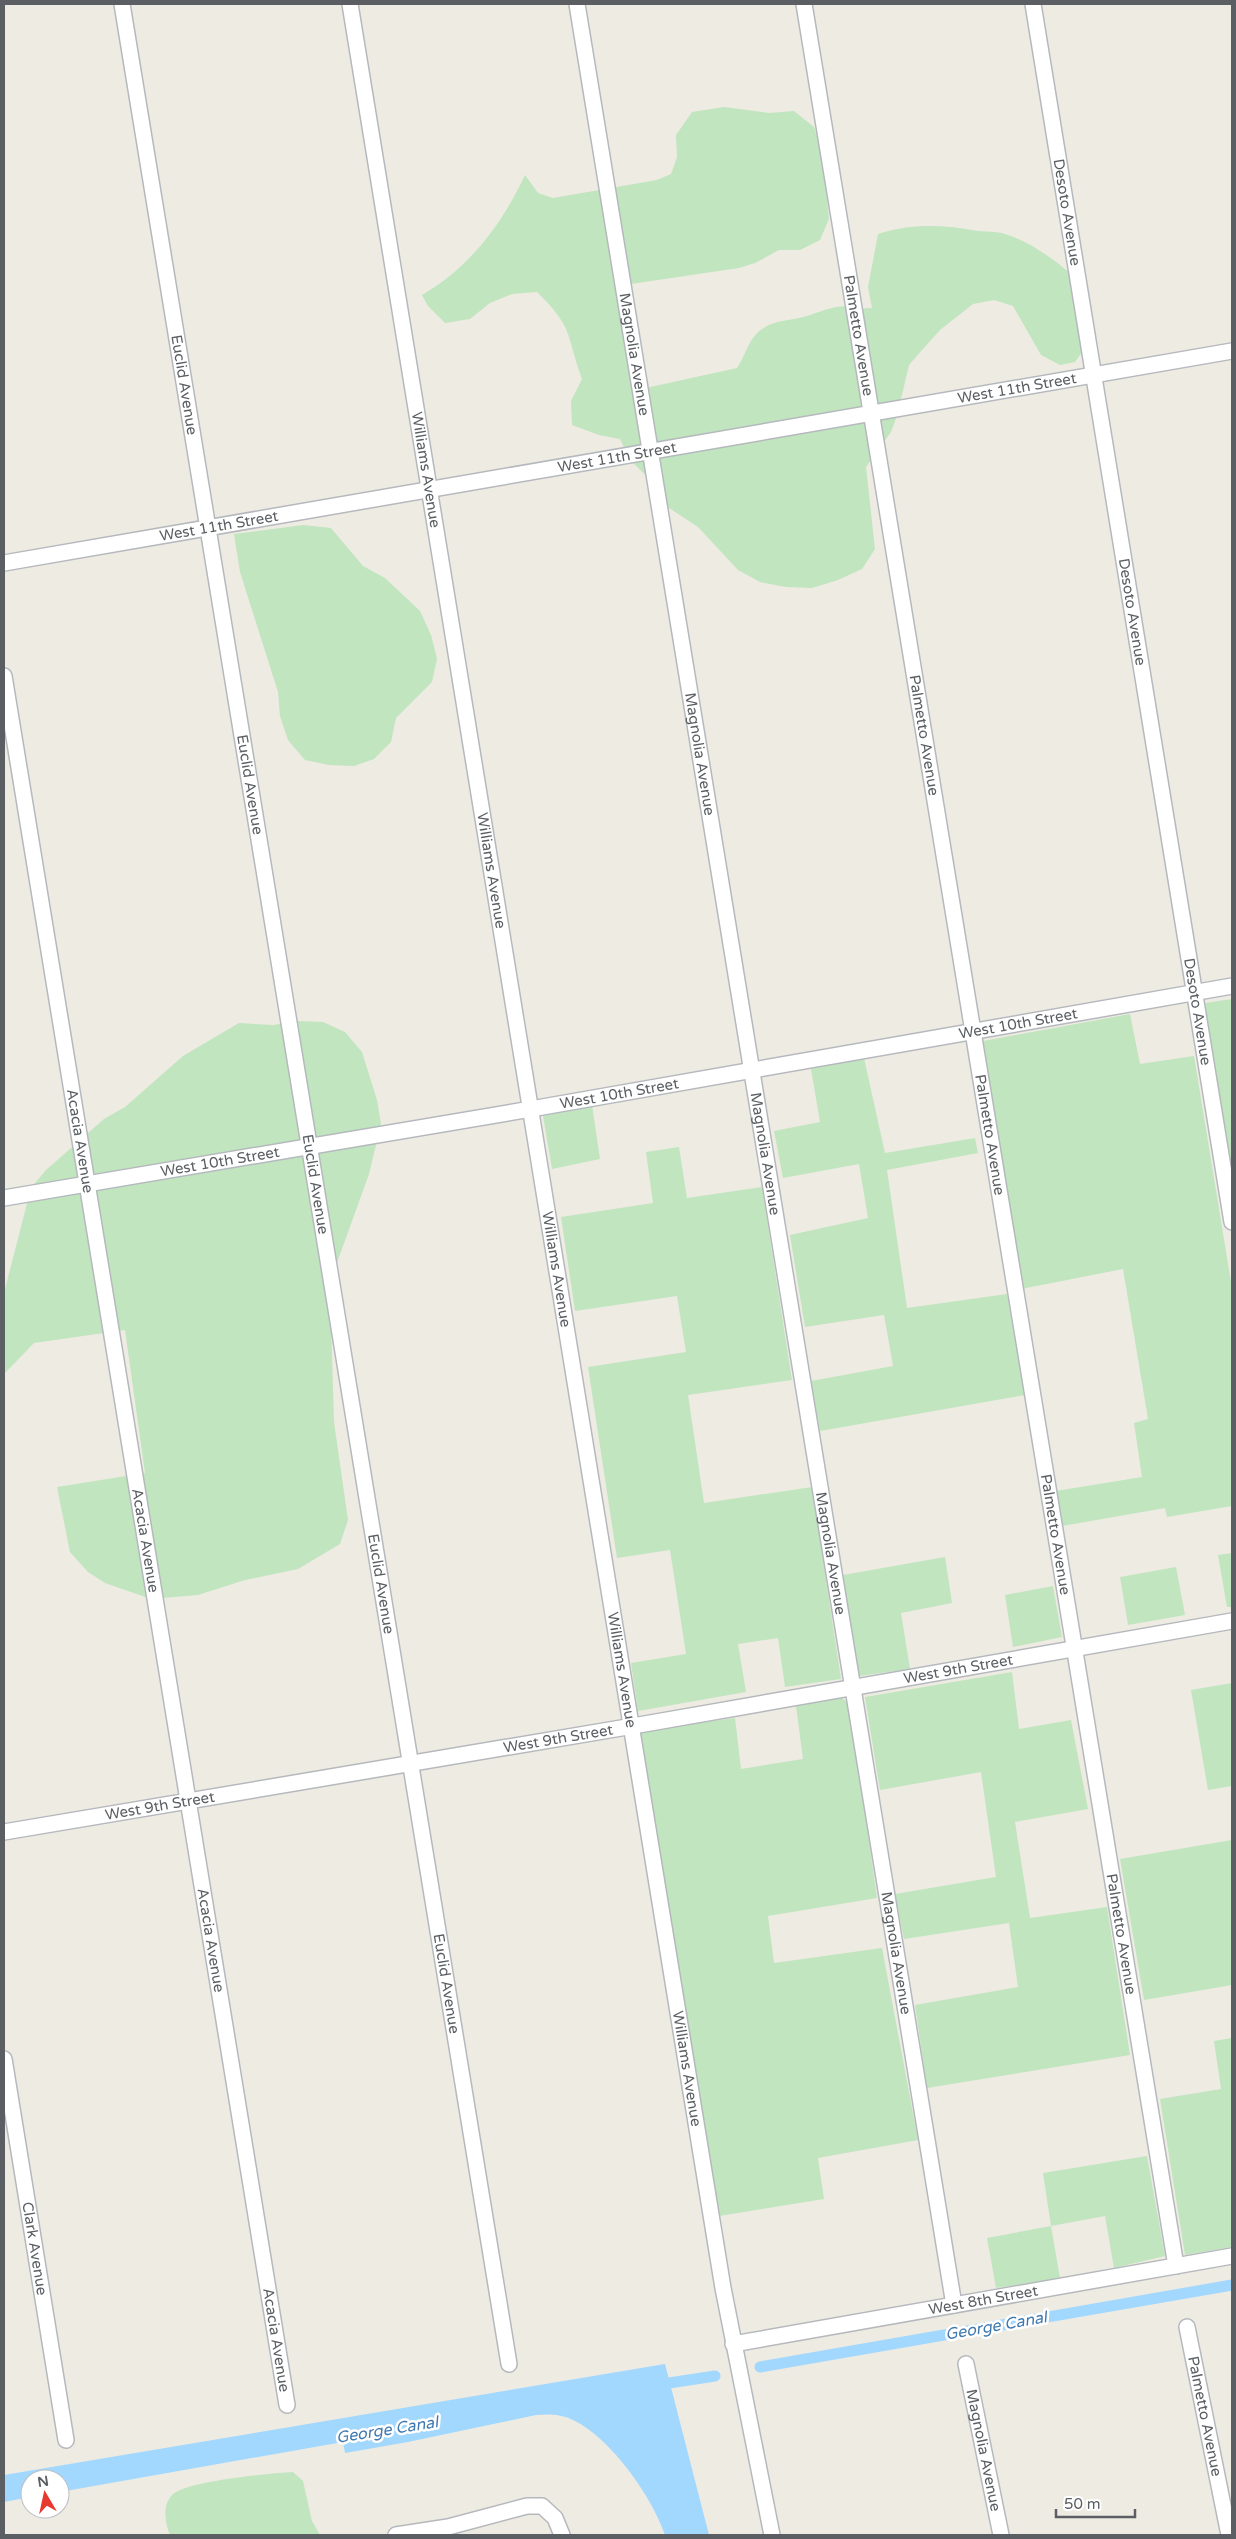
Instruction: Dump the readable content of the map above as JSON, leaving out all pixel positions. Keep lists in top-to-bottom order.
{
  "streets": {
    "street": [
      "Desoto Avenue",
      "Palmetto Avenue",
      "Magnolia Avenue",
      "Euclid Avenue",
      "West 11th Street",
      "Williams Avenue",
      "West 10th Street",
      "Acacia Avenue",
      "West 9th Street",
      "Clark Avenue",
      "West 8th Street"
    ]
  },
  "crossings": [
    ["Desoto Avenue", "West 11th Street"],
    ["Desoto Avenue", "West 10th Street"],
    ["Palmetto Avenue", "West 11th Street"],
    ["Palmetto Avenue", "West 10th Street"],
    ["Palmetto Avenue", "West 9th Street"],
    ["Palmetto Avenue", "West 8th Street"],
    ["Magnolia Avenue", "West 11th Street"],
    ["Magnolia Avenue", "West 10th Street"],
    ["Magnolia Avenue", "West 9th Street"],
    ["Magnolia Avenue", "West 8th Street"],
    ["Euclid Avenue", "West 11th Street"],
    ["Euclid Avenue", "West 10th Street"],
    ["Euclid Avenue", "West 9th Street"],
    ["West 11th Street", "Williams Avenue"],
    ["Williams Avenue", "West 10th Street"],
    ["Williams Avenue", "West 9th Street"],
    ["Williams Avenue", "West 8th Street"],
    ["West 10th Street", "Acacia Avenue"],
    ["Acacia Avenue", "West 9th Street"]
  ],
  "water": ["George Canal"],
  "scale_bar": "50 m",
  "north": "top"
}
